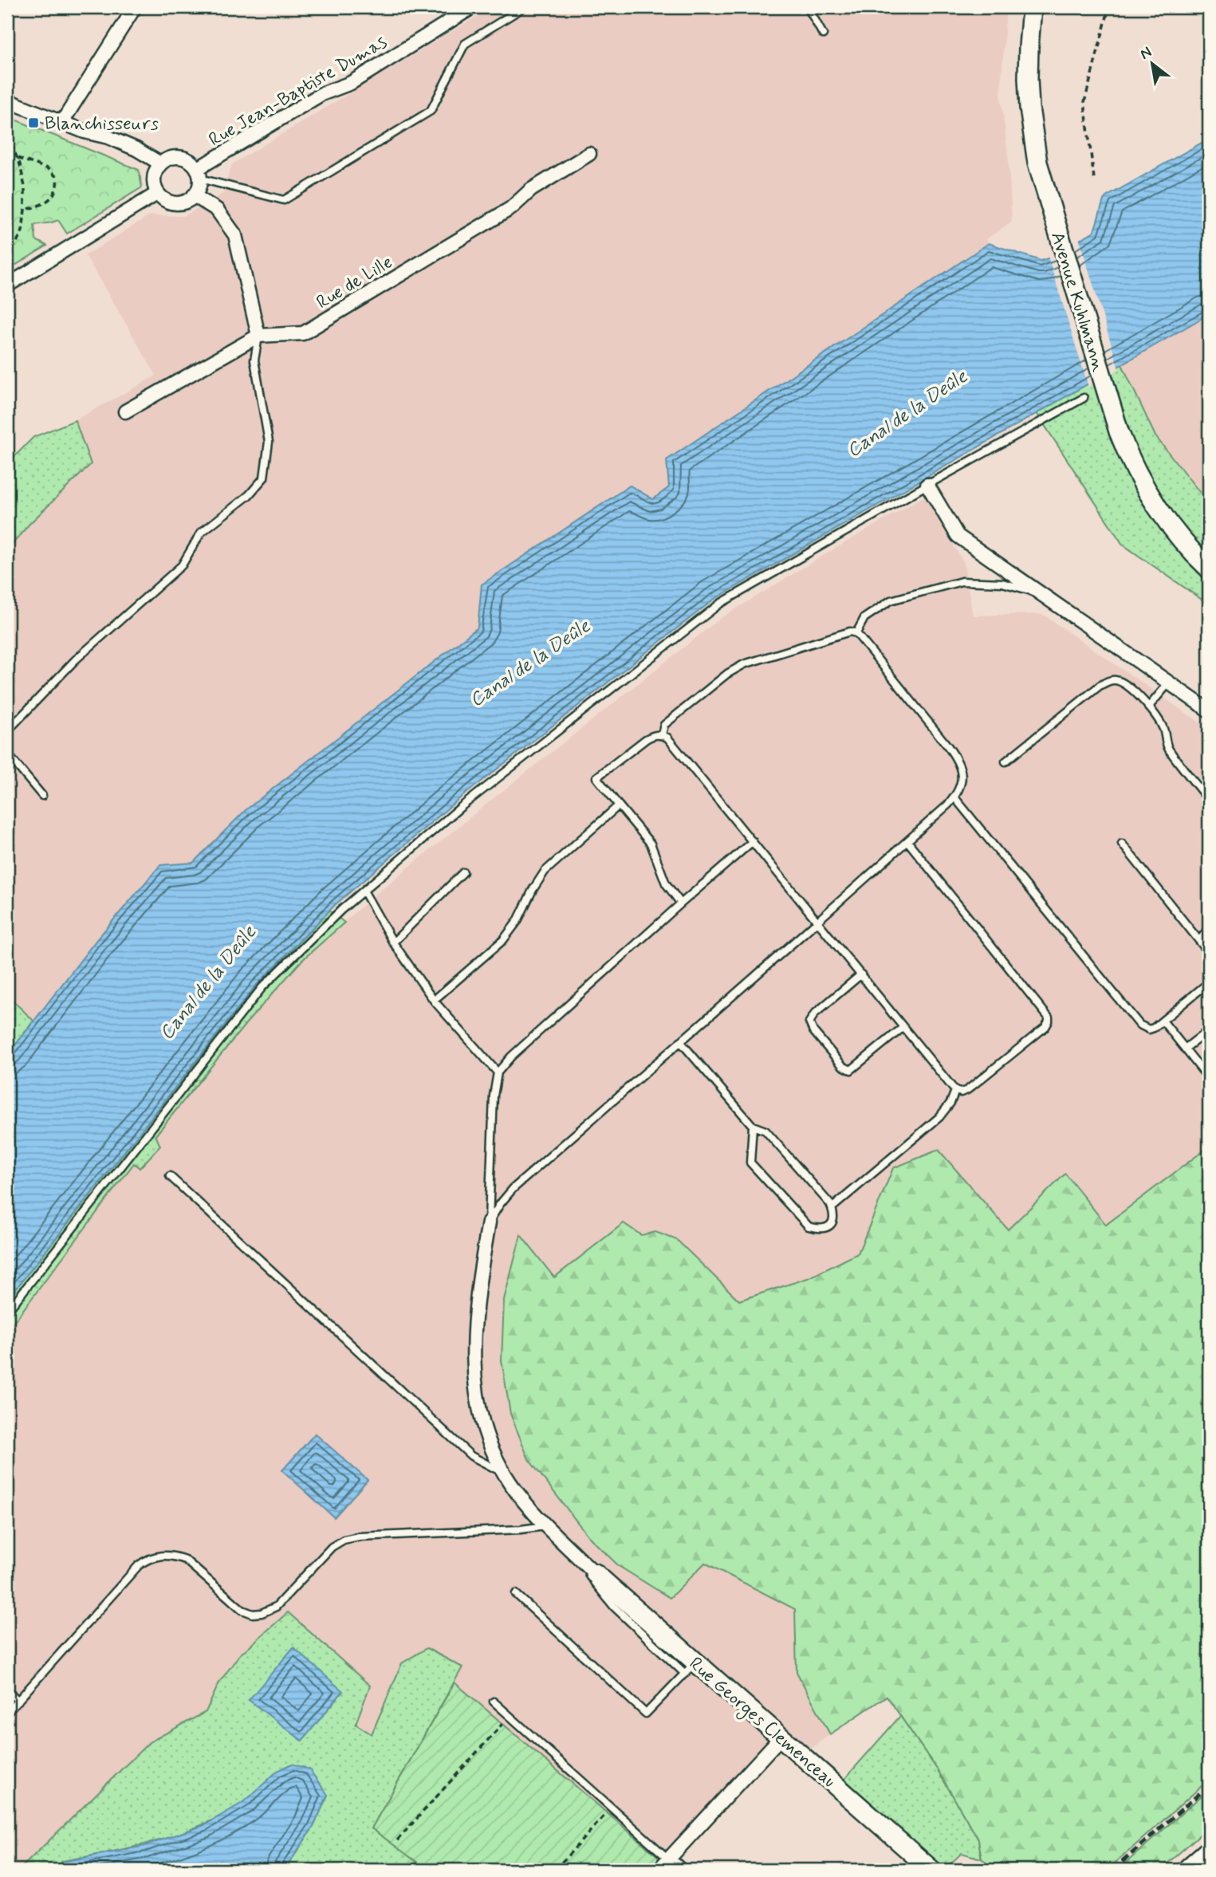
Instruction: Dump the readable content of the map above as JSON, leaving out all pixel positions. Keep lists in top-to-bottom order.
{
  "streets": {
    "street": [
      "Rue Jean-Baptiste Dumas",
      "Rue de Lille",
      "Avenue Kuhlmann",
      "Rue Georges Clemenceau"
    ]
  },
  "water": ["Canal de la Deûle"],
  "places": {
    "transit": ["Blanchisseurs"]
  },
  "north": "top left"
}
